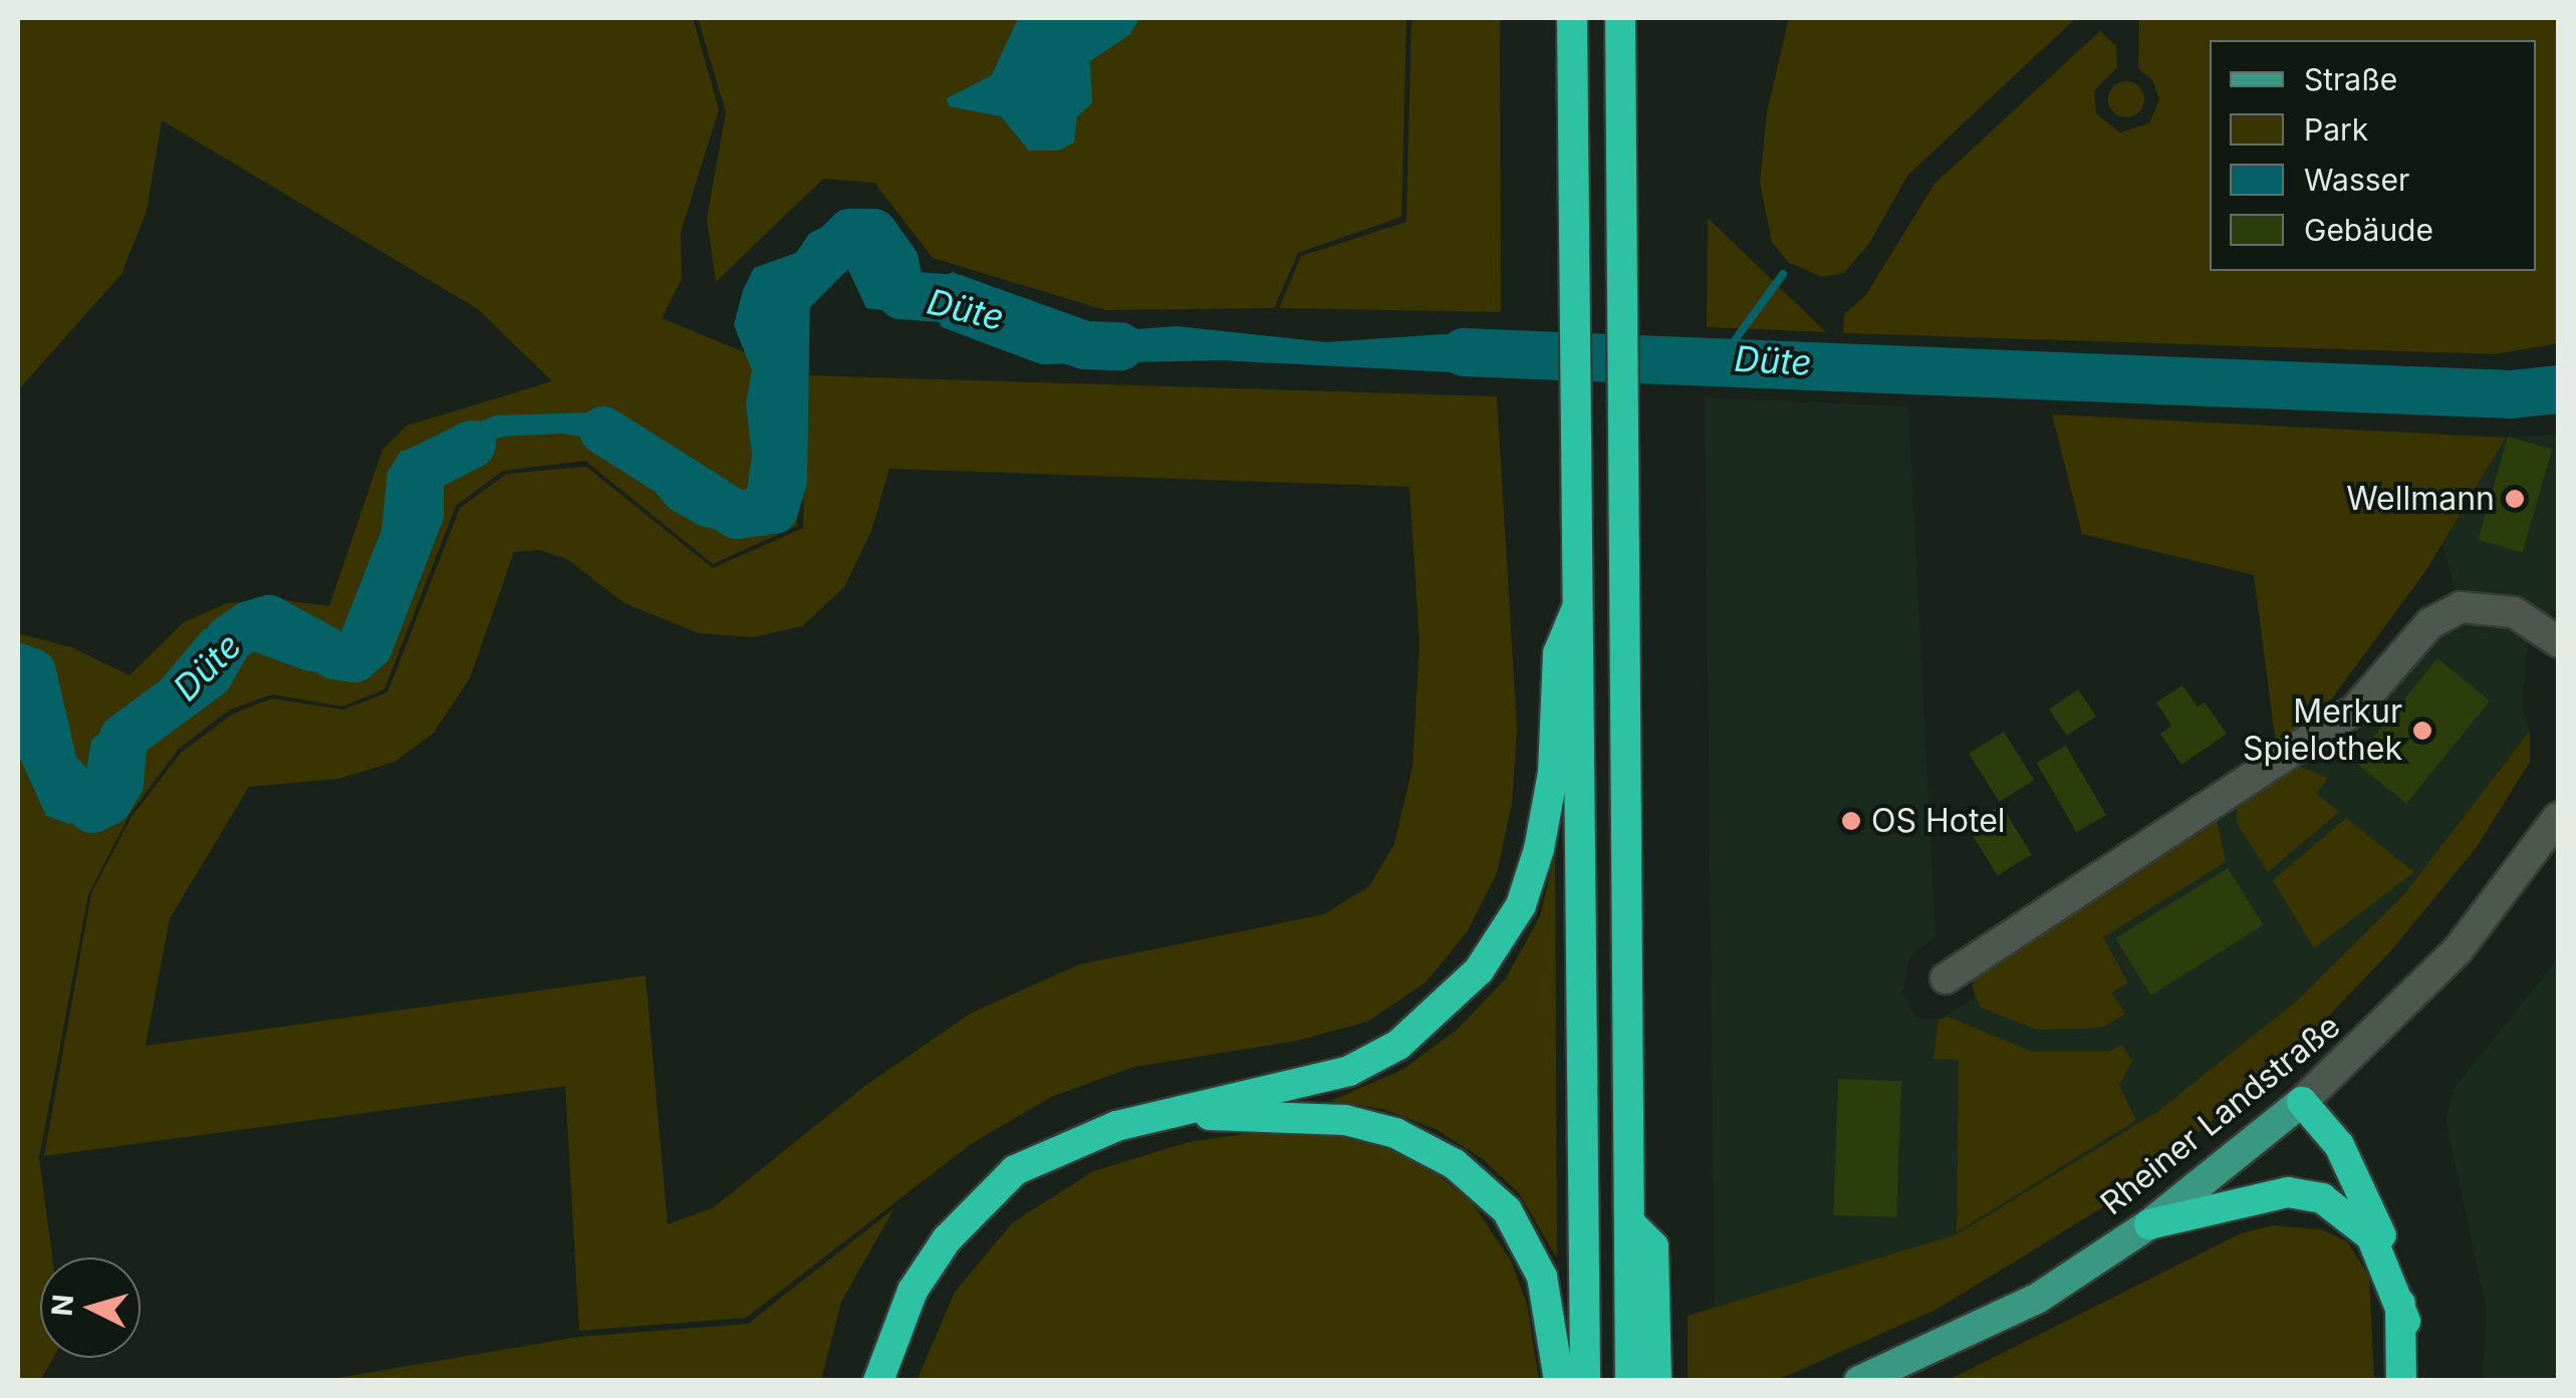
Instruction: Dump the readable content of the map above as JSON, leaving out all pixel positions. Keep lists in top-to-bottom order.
{
  "streets": {
    "main road": ["Rheiner Landstraße"]
  },
  "water": ["Düte"],
  "places": ["Wellmann", "Merkur Spielothek", "OS Hotel"],
  "legend": [
    "Straße",
    "Park",
    "Wasser",
    "Gebäude"
  ],
  "north": "left"
}
